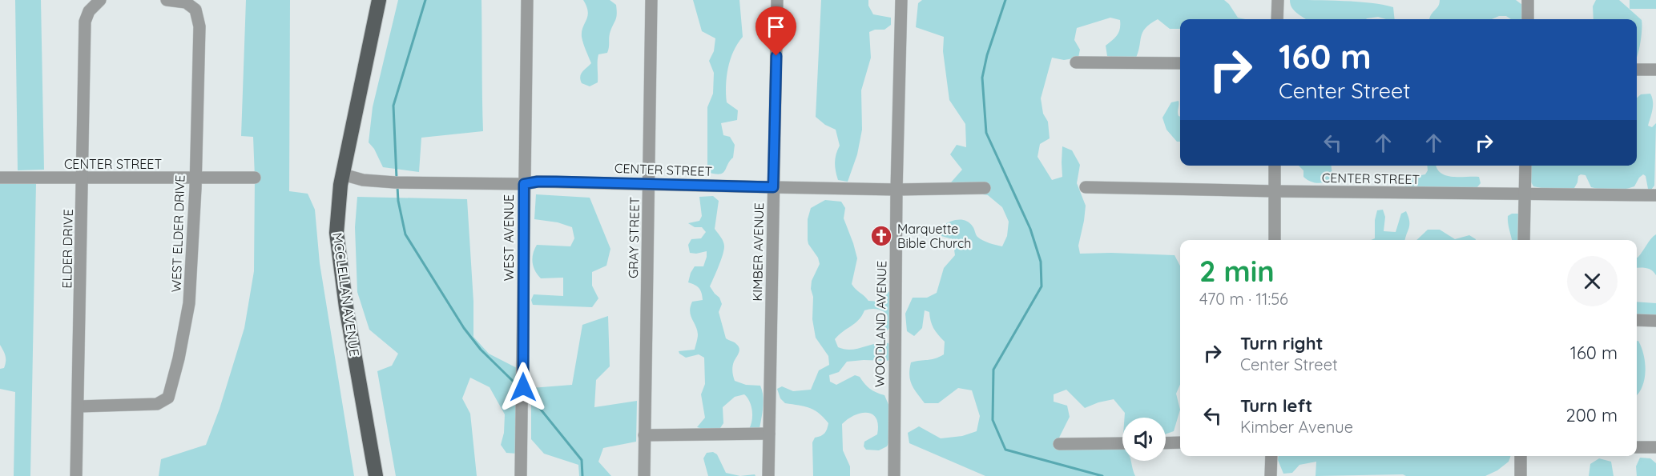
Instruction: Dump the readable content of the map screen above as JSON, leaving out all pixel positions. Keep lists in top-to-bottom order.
{
  "streets": {
    "main road": ["MCCLELLAN AVENUE"],
    "street": [
      "CENTER STREET",
      "WEST ELDER DRIVE",
      "WEST AVENUE",
      "GRAY STREET",
      "ELDER DRIVE",
      "KIMBER AVENUE",
      "WOODLAND AVENUE"
    ]
  },
  "crossings": [
    ["CENTER STREET", "WEST ELDER DRIVE"],
    ["CENTER STREET", "WEST AVENUE"],
    ["CENTER STREET", "GRAY STREET"],
    ["CENTER STREET", "ELDER DRIVE"],
    ["CENTER STREET", "KIMBER AVENUE"],
    ["CENTER STREET", "MCCLELLAN AVENUE"],
    ["CENTER STREET", "WOODLAND AVENUE"],
    ["WEST ELDER DRIVE", "ELDER DRIVE"]
  ],
  "places": {
    "church": ["Marquette Bible Church"]
  },
  "page": {
    "turn": ["160 m", "Center Street"],
    "heading": ["2 min", "470 m · 11:56"],
    "list": [
      {
        "name": "Turn right",
        "note": "Center Street",
        "value": "160 m"
      },
      {
        "name": "Turn left",
        "note": "Kimber Avenue",
        "value": "200 m"
      }
    ]
  }
}
